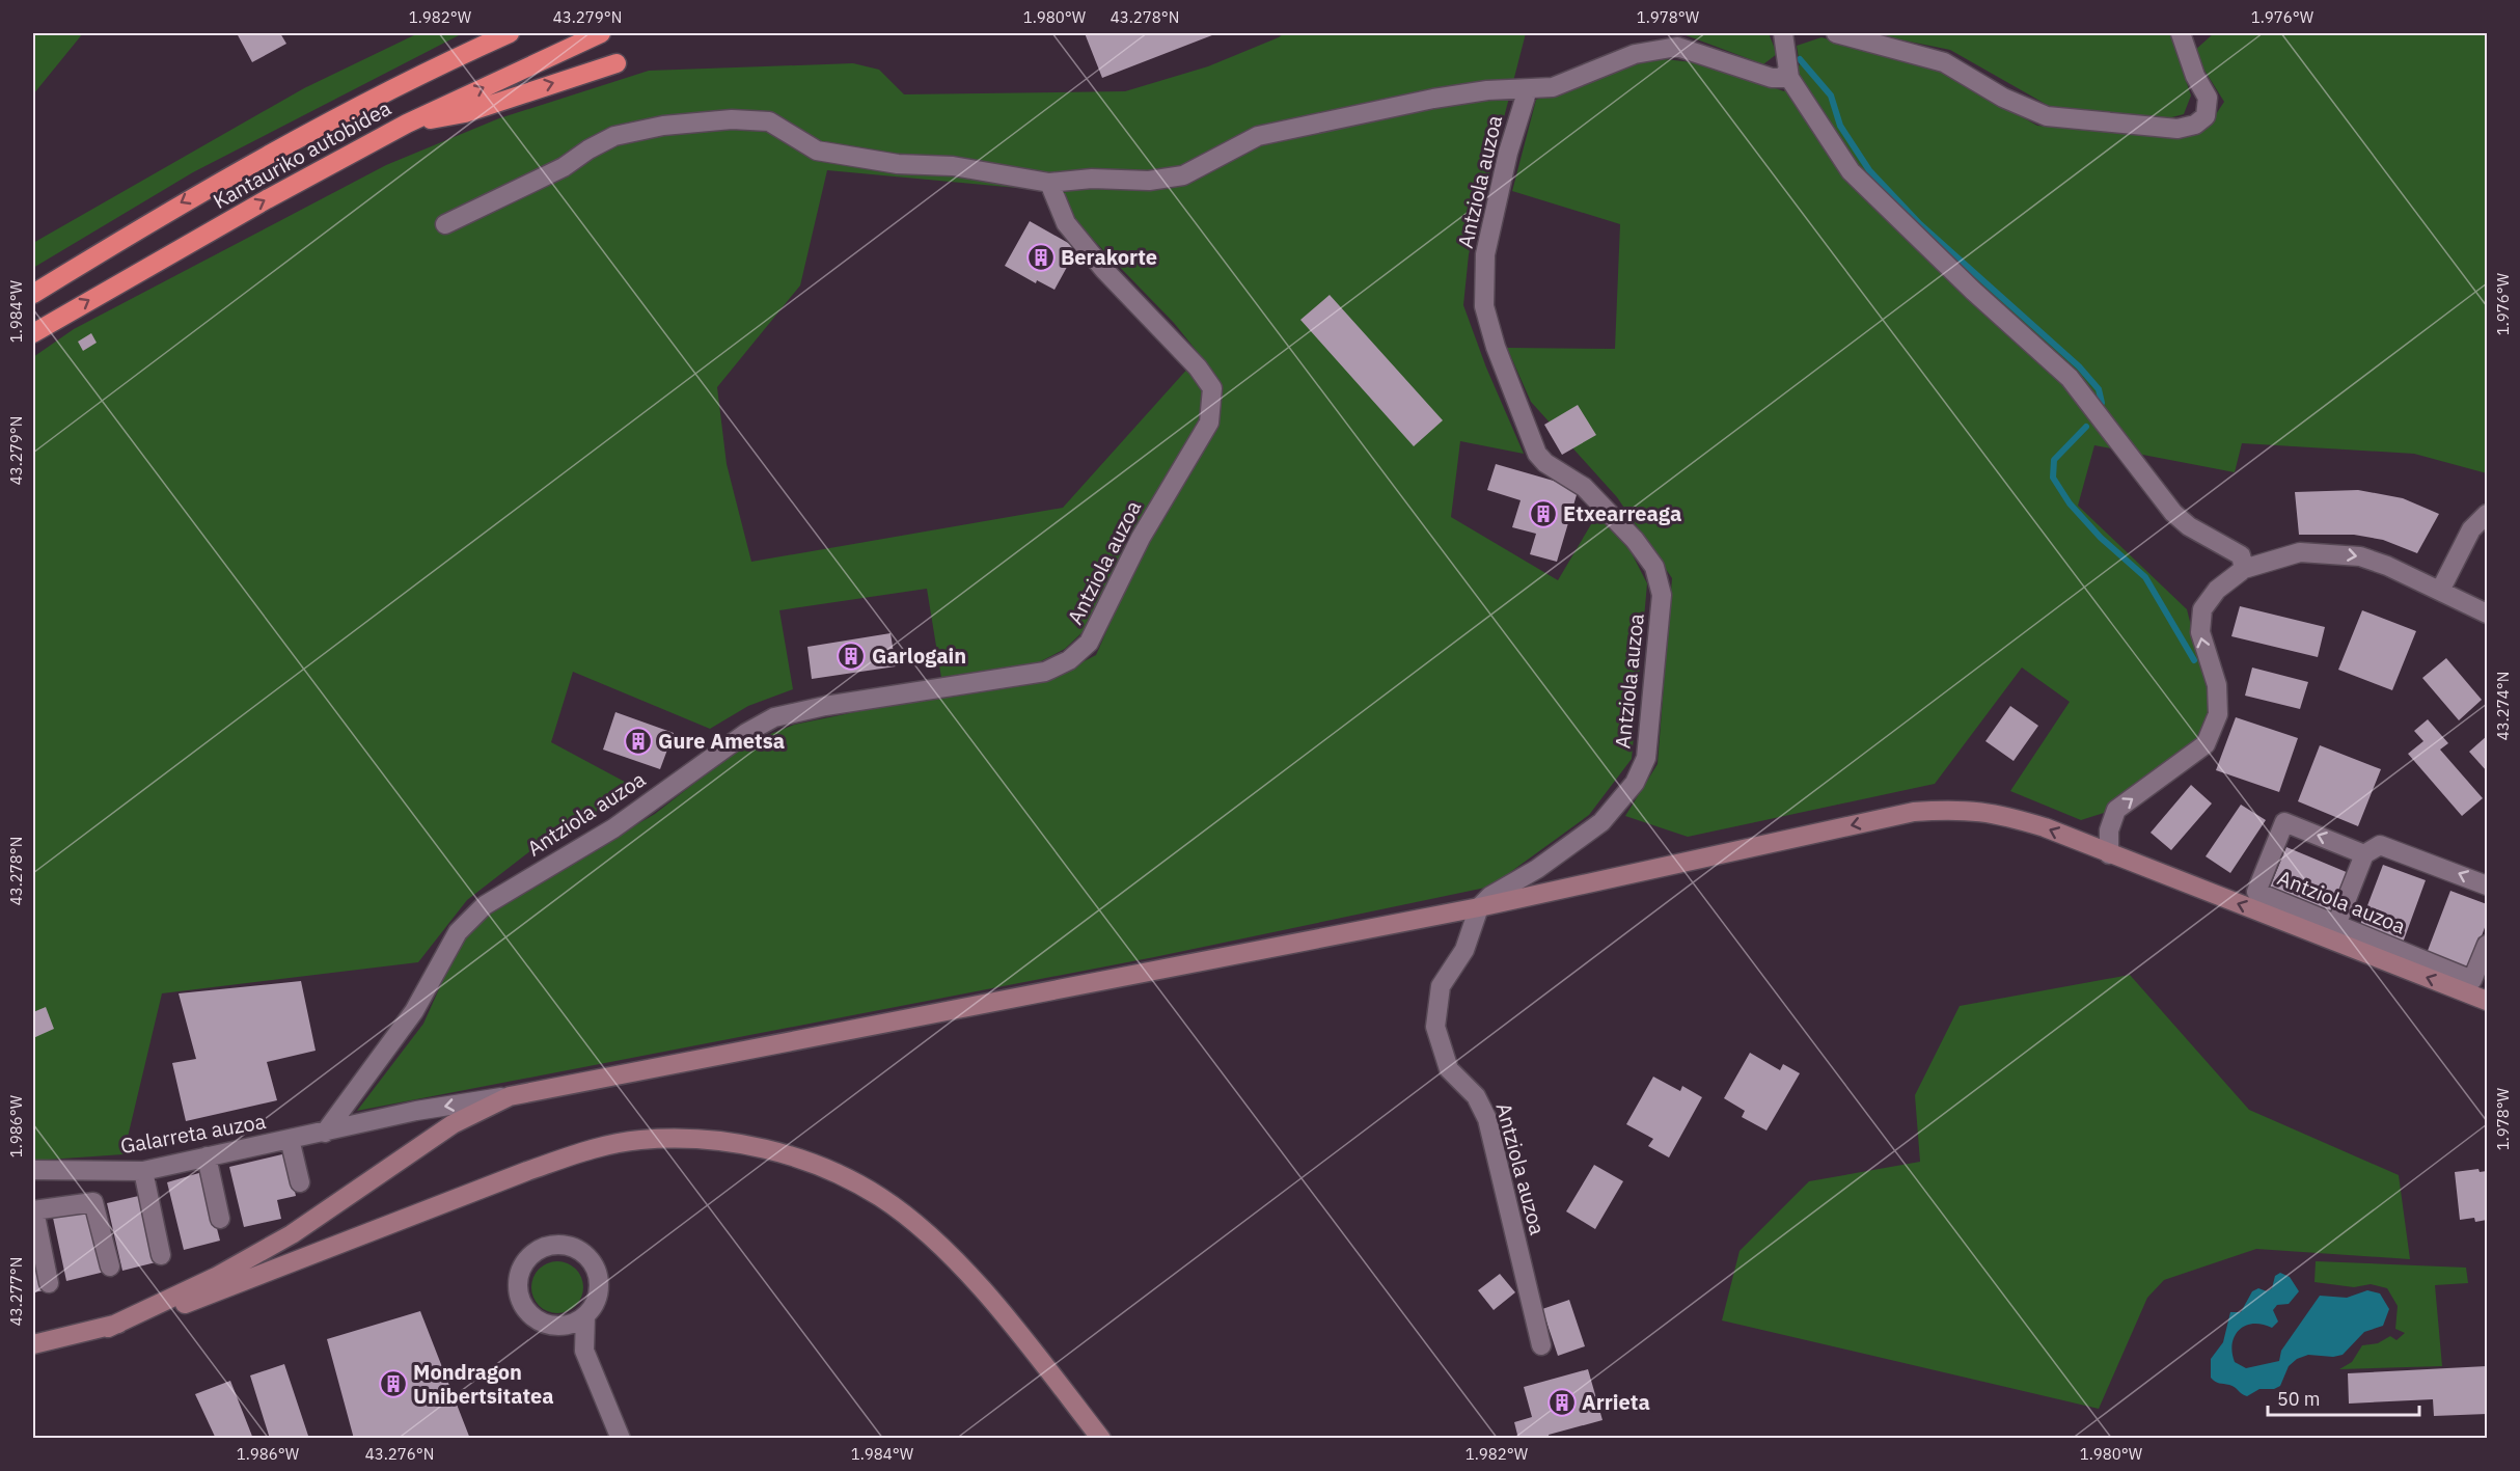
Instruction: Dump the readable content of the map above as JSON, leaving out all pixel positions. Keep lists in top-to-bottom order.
{
  "streets": {
    "highway": ["Kantauriko autobidea"],
    "street": ["Antziola auzoa", "Galarreta auzoa"]
  },
  "crossings": [
    ["Antziola auzoa", "Galarreta auzoa"]
  ],
  "one_way": ["Galarreta auzoa"],
  "places": {
    "building": [
      "Berakorte",
      "Etxearreaga",
      "Garlogain",
      "Gure Ametsa",
      "Mondragon Unibertsitatea",
      "Arrieta"
    ]
  },
  "scale_bar": "50 m",
  "coordinates": [
    "1.982°W",
    "43.279°N",
    "1.980°W",
    "43.278°N",
    "1.978°W",
    "1.976°W",
    "1.984°W",
    "43.274°N",
    "1.986°W",
    "43.277°N",
    "43.276°N"
  ]
}
